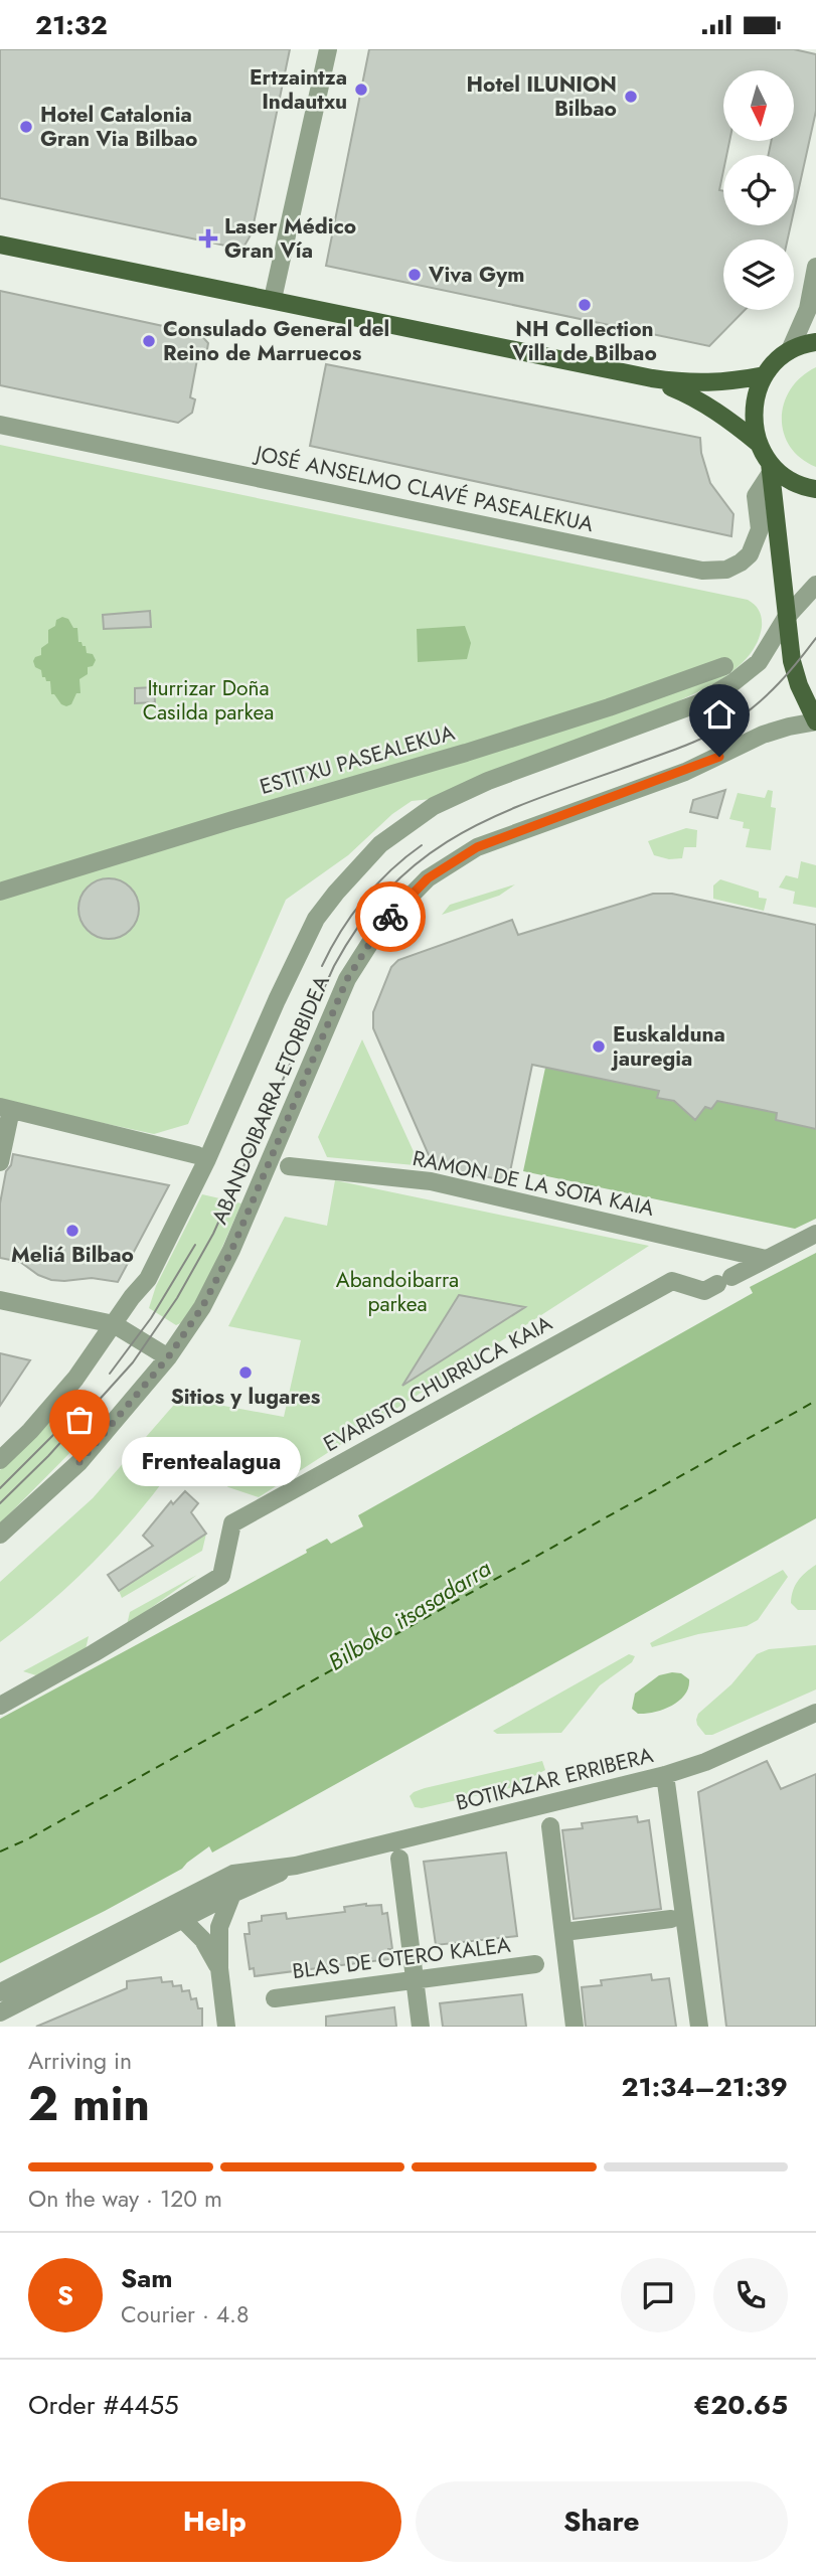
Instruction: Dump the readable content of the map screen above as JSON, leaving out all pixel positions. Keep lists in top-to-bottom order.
{
  "streets": {
    "street": [
      "JOSÉ ANSELMO CLAVÉ PASEALEKUA",
      "ESTITXU PASEALEKUA",
      "ABANDOIBARRA ETORBIDEA",
      "RAMON DE LA SOTA KAIA",
      "EVARISTO CHURRUCA KAIA",
      "BOTIKAZAR ERRIBERA",
      "BLAS DE OTERO KALEA"
    ]
  },
  "crossings": [
    ["RAMON DE LA SOTA KAIA", "EVARISTO CHURRUCA KAIA"]
  ],
  "water": ["Bilboko itsasadarra"],
  "parks": ["Iturrizar Doña Casilda parkea", "Abandoibarra parkea"],
  "places": {
    "other": [
      "Ertzaintza Indautxu",
      "Hotel ILUNION Bilbao",
      "Hotel Catalonia Gran Via Bilbao",
      "Viva Gym",
      "NH Collection Villa de Bilbao",
      "Consulado General del Reino de Marruecos",
      "Euskalduna jauregia",
      "Meliá Bilbao",
      "Sitios y lugares",
      "Frentealagua"
    ],
    "health": ["Laser Médico Gran Vía"]
  },
  "north": "bottom",
  "page": {
    "status": "21:32",
    "bubble": "Frentealagua",
    "heading": ["2 min", "Arriving in", "21:34–21:39"],
    "panel": [
      "Sam",
      "Courier · 4.8",
      "Order #4455",
      "€20.65"
    ],
    "bar": "On the way · 120 m",
    "round": "S",
    "buttons": ["Help", "Share"]
  }
}
